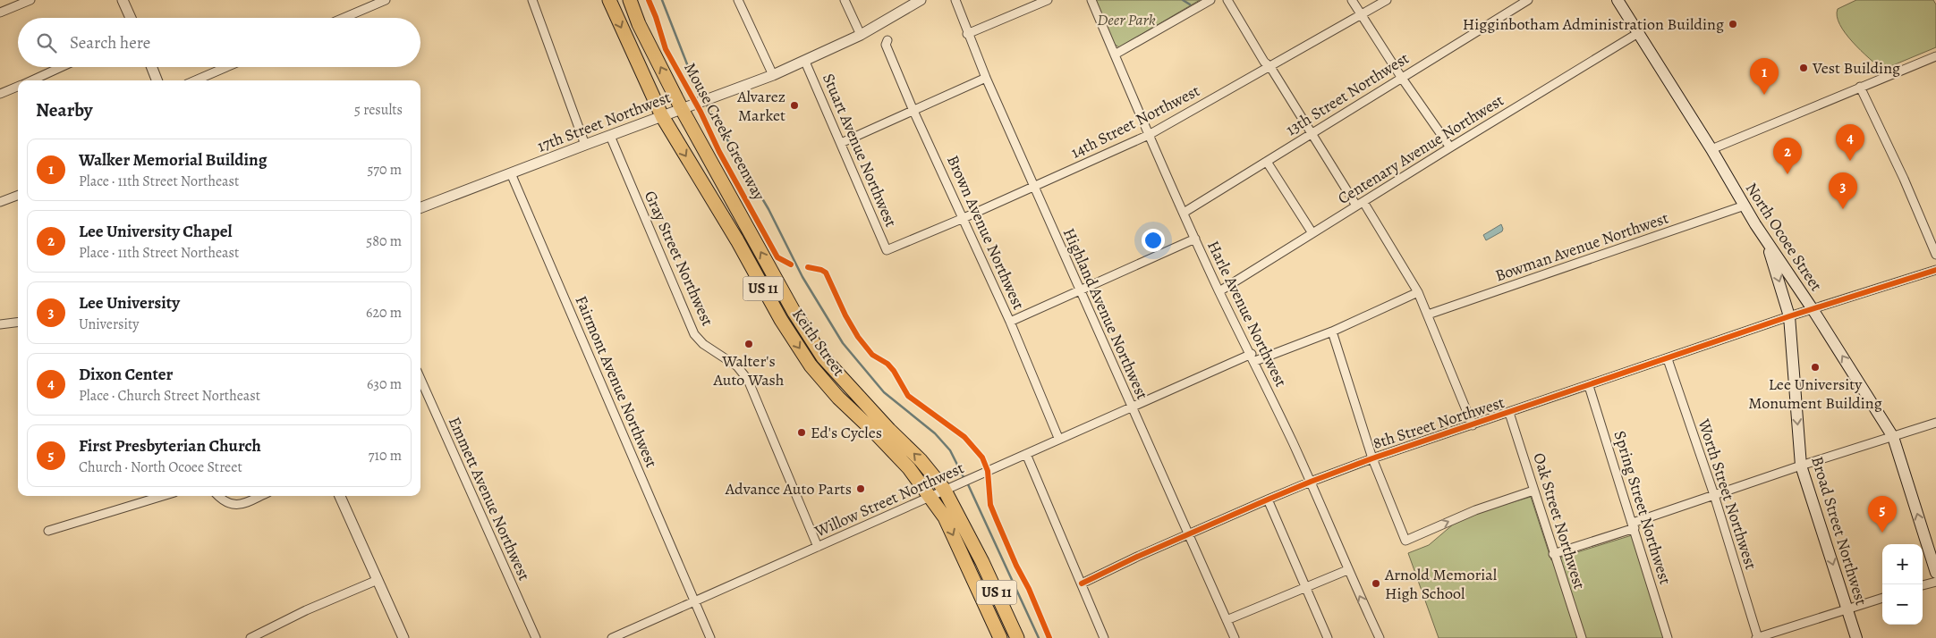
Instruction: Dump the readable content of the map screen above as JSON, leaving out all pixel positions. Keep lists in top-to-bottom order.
{
  "streets": {
    "main road": [
      "North Ocoee Street",
      "US 11",
      "Keith Street",
      "Broad Street Northwest"
    ],
    "street": [
      "13th Street Northwest",
      "17th Street Northwest",
      "14th Street Northwest",
      "Centenary Avenue Northwest",
      "Stuart Avenue Northwest",
      "Brown Avenue Northwest",
      "Bowman Avenue Northwest",
      "Gray Street Northwest",
      "Highland Avenue Northwest",
      "Harle Avenue Northwest",
      "Fairmont Avenue Northwest",
      "8th Street Northwest",
      "Worth Street Northwest",
      "Emmett Avenue Northwest",
      "Willow Street Northwest",
      "Spring Street Northwest",
      "Oak Street Northwest"
    ],
    "cycle path": ["Mouse Creek Greenway"]
  },
  "crossings": [
    ["13th Street Northwest", "Harle Avenue Northwest"],
    ["17th Street Northwest", "Stuart Avenue Northwest"],
    ["17th Street Northwest", "Gray Street Northwest"],
    ["17th Street Northwest", "Keith Street"],
    ["17th Street Northwest", "Fairmont Avenue Northwest"],
    ["14th Street Northwest", "Stuart Avenue Northwest"],
    ["14th Street Northwest", "Brown Avenue Northwest"],
    ["14th Street Northwest", "Highland Avenue Northwest"],
    ["14th Street Northwest", "Harle Avenue Northwest"],
    ["Centenary Avenue Northwest", "North Ocoee Street"],
    ["Centenary Avenue Northwest", "Harle Avenue Northwest"],
    ["Brown Avenue Northwest", "Willow Street Northwest"],
    ["North Ocoee Street", "Bowman Avenue Northwest"],
    ["North Ocoee Street", "8th Street Northwest"],
    ["North Ocoee Street", "Broad Street Northwest"],
    ["Gray Street Northwest", "Willow Street Northwest"],
    ["Highland Avenue Northwest", "8th Street Northwest"],
    ["Highland Avenue Northwest", "Willow Street Northwest"],
    ["Harle Avenue Northwest", "8th Street Northwest"],
    ["Harle Avenue Northwest", "Willow Street Northwest"],
    ["Keith Street", "Willow Street Northwest"],
    ["Fairmont Avenue Northwest", "Willow Street Northwest"],
    ["8th Street Northwest", "Worth Street Northwest"],
    ["8th Street Northwest", "Spring Street Northwest"],
    ["8th Street Northwest", "Oak Street Northwest"],
    ["8th Street Northwest", "Broad Street Northwest"]
  ],
  "one_way": ["North Ocoee Street", "Broad Street Northwest"],
  "parks": ["Deer Park"],
  "places": [
    "Higginbotham Administration Building",
    "Vest Building",
    "Alvarez Market",
    "Walter's Auto Wash",
    "Lee University Monument Building",
    "Ed's Cycles",
    "Advance Auto Parts",
    "Arnold Memorial High School"
  ],
  "page": {
    "search": "Search here",
    "pins": [
      "1",
      "4",
      "2",
      "3",
      "5"
    ],
    "heading": ["Nearby", "5 results"],
    "list": [
      {
        "mark": "1",
        "name": "Walker Memorial Building",
        "note": "Place · 11th Street Northeast",
        "value": "570 m"
      },
      {
        "mark": "2",
        "name": "Lee University Chapel",
        "note": "Place · 11th Street Northeast",
        "value": "580 m"
      },
      {
        "mark": "3",
        "name": "Lee University",
        "note": "University",
        "value": "620 m"
      },
      {
        "mark": "4",
        "name": "Dixon Center",
        "note": "Place · Church Street Northeast",
        "value": "630 m"
      },
      {
        "mark": "5",
        "name": "First Presbyterian Church",
        "note": "Church · North Ocoee Street",
        "value": "710 m"
      }
    ],
    "map_buttons": ["+", "−"]
  }
}
